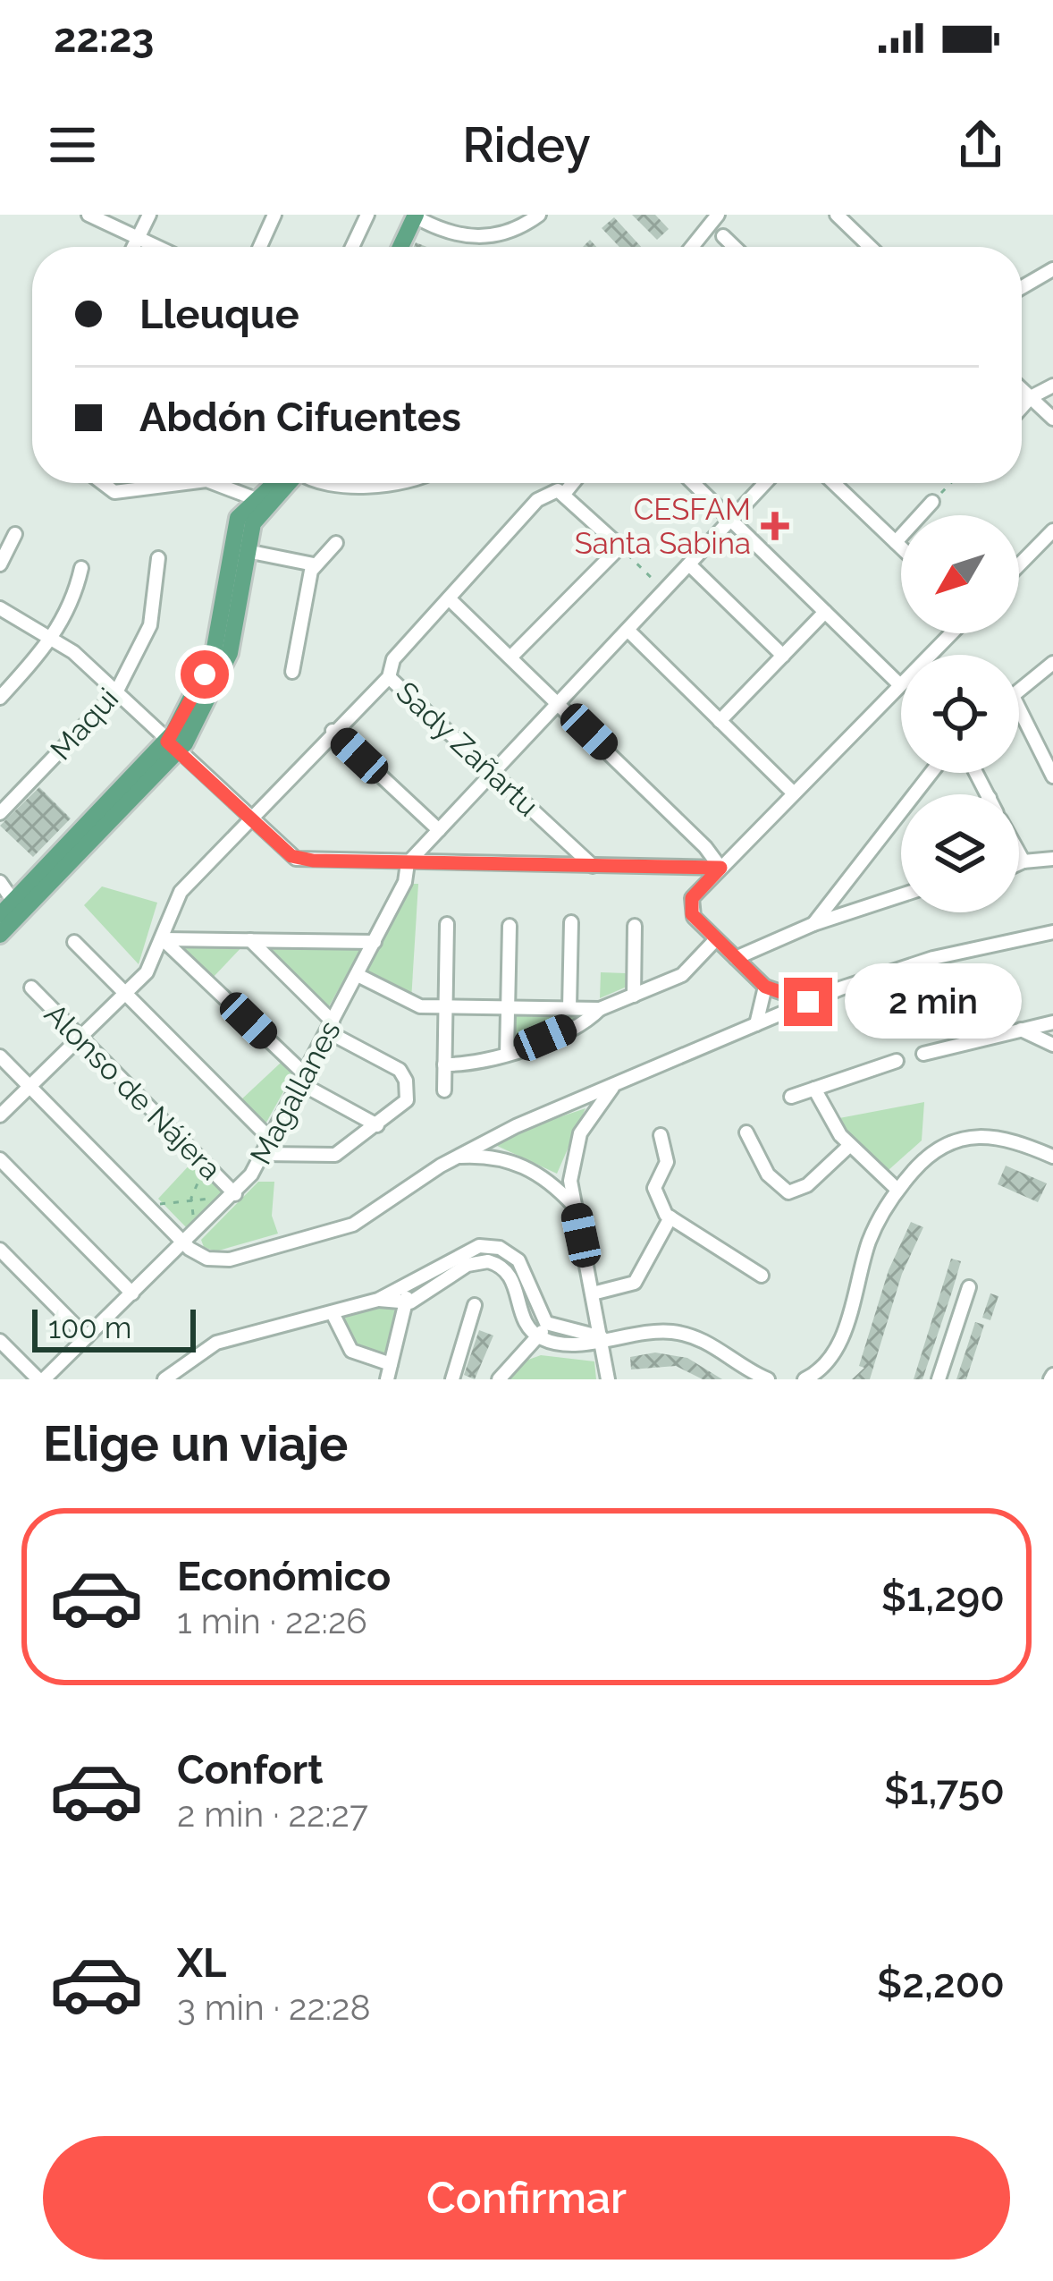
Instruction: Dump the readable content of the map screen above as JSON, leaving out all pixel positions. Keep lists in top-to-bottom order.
{
  "streets": {
    "street": [
      "Maqui",
      "Sady Zañartu",
      "Alonso de Nájera",
      "Magallanes"
    ]
  },
  "crossings": [
    ["Alonso de Nájera", "Magallanes"]
  ],
  "places": {
    "health": ["CESFAM Santa Sabina"]
  },
  "scale_bar": "100 m",
  "north": "bottom left",
  "page": {
    "status": "22:23",
    "header": "Ridey",
    "banner": ["Lleuque", "Abdón Cifuentes"],
    "bubble": "2 min",
    "scale": "100 m",
    "heading": "Elige un viaje",
    "list": [
      {
        "name": "Económico",
        "note": "1 min · 22:26",
        "value": "$1,290"
      },
      {
        "name": "Confort",
        "note": "2 min · 22:27",
        "value": "$1,750"
      },
      {
        "name": "XL",
        "note": "3 min · 22:28",
        "value": "$2,200"
      }
    ],
    "buttons": "Confirmar"
  }
}
